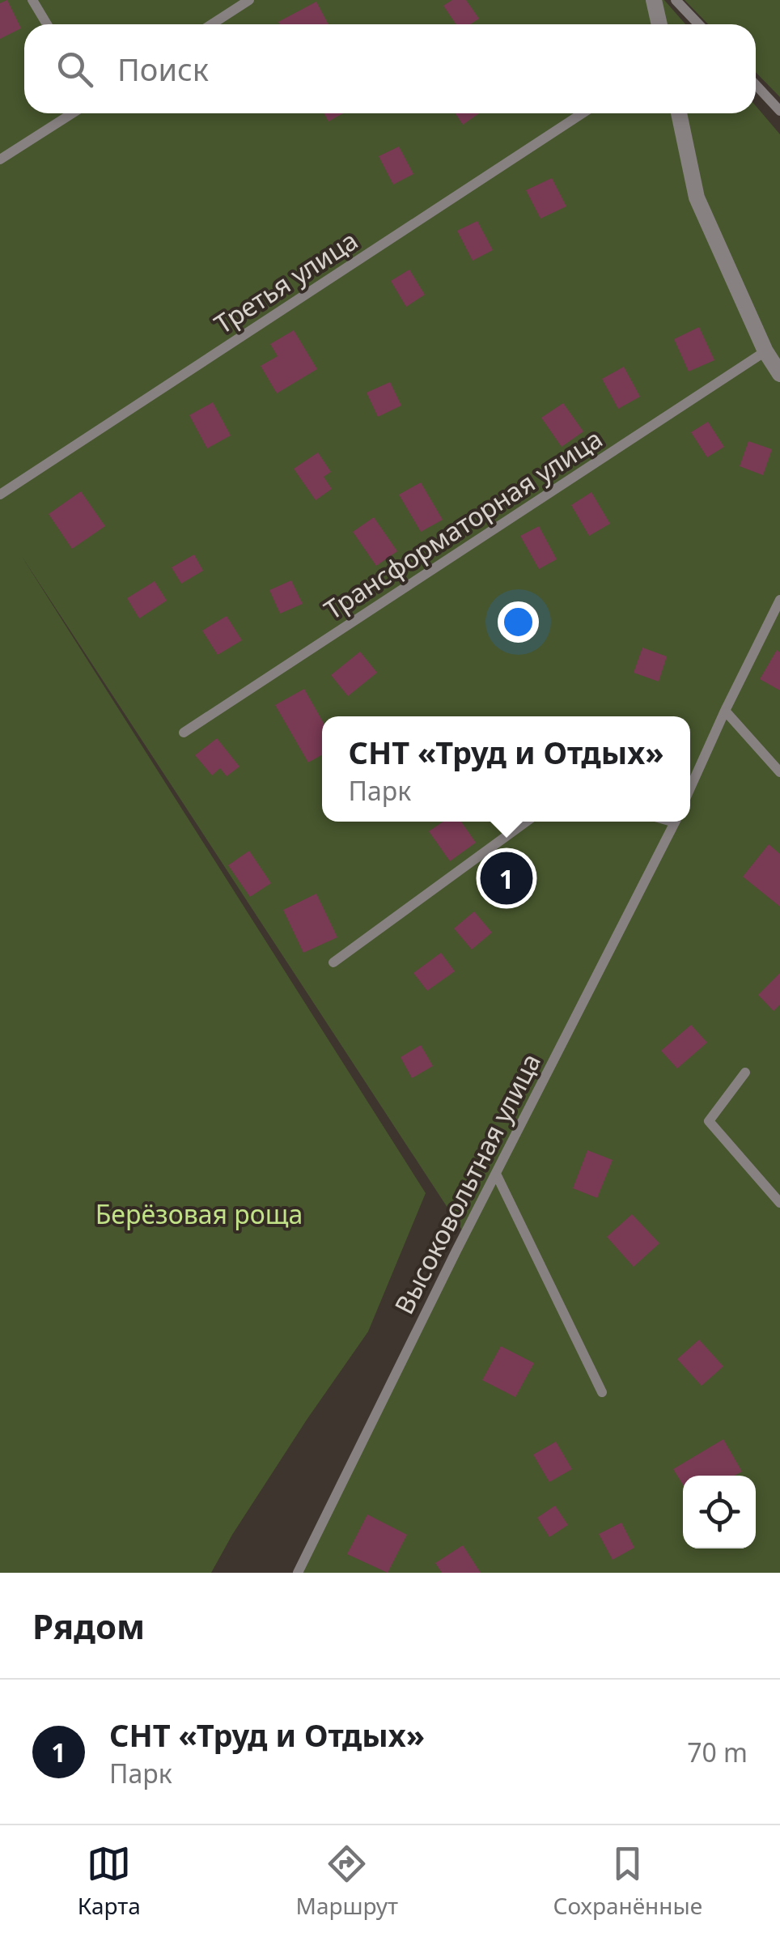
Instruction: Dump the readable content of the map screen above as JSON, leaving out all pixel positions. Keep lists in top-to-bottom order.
{
  "streets": {
    "lane": ["Третья улица", "Трансформаторная улица", "Высоковольтная улица"]
  },
  "parks": ["Берёзовая роща"],
  "page": {
    "search": "Поиск",
    "popup": ["СНТ «Труд и Отдых»", "Парк"],
    "pins": "1",
    "heading": "Рядом",
    "list": [
      {
        "mark": "1",
        "name": "СНТ «Труд и Отдых»",
        "note": "Парк",
        "value": "70 m"
      }
    ],
    "nav": ["Карта", "Маршрут", "Сохранённые"]
  }
}
